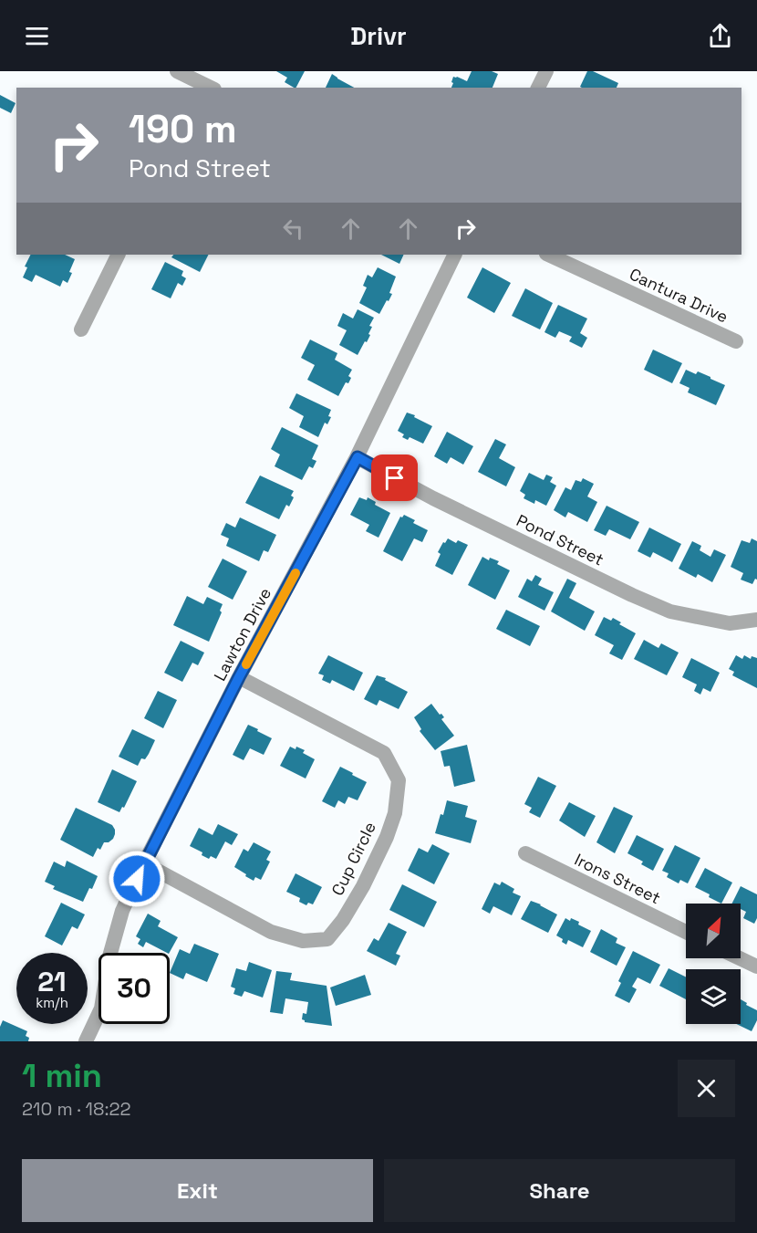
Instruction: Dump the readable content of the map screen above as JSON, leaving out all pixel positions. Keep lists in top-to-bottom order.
{
  "streets": {
    "street": [
      "Cantura Drive",
      "Pond Street",
      "Lawton Drive",
      "Cup Circle",
      "Irons Street"
    ]
  },
  "crossings": [
    ["Pond Street", "Lawton Drive"],
    ["Lawton Drive", "Cup Circle"]
  ],
  "north": "top right",
  "page": {
    "header": "Drivr",
    "turn": ["190 m", "Pond Street"],
    "speed": "21 km/h",
    "limit": "30",
    "heading": ["1 min", "210 m · 18:22"],
    "buttons": ["Exit", "Share"]
  }
}
